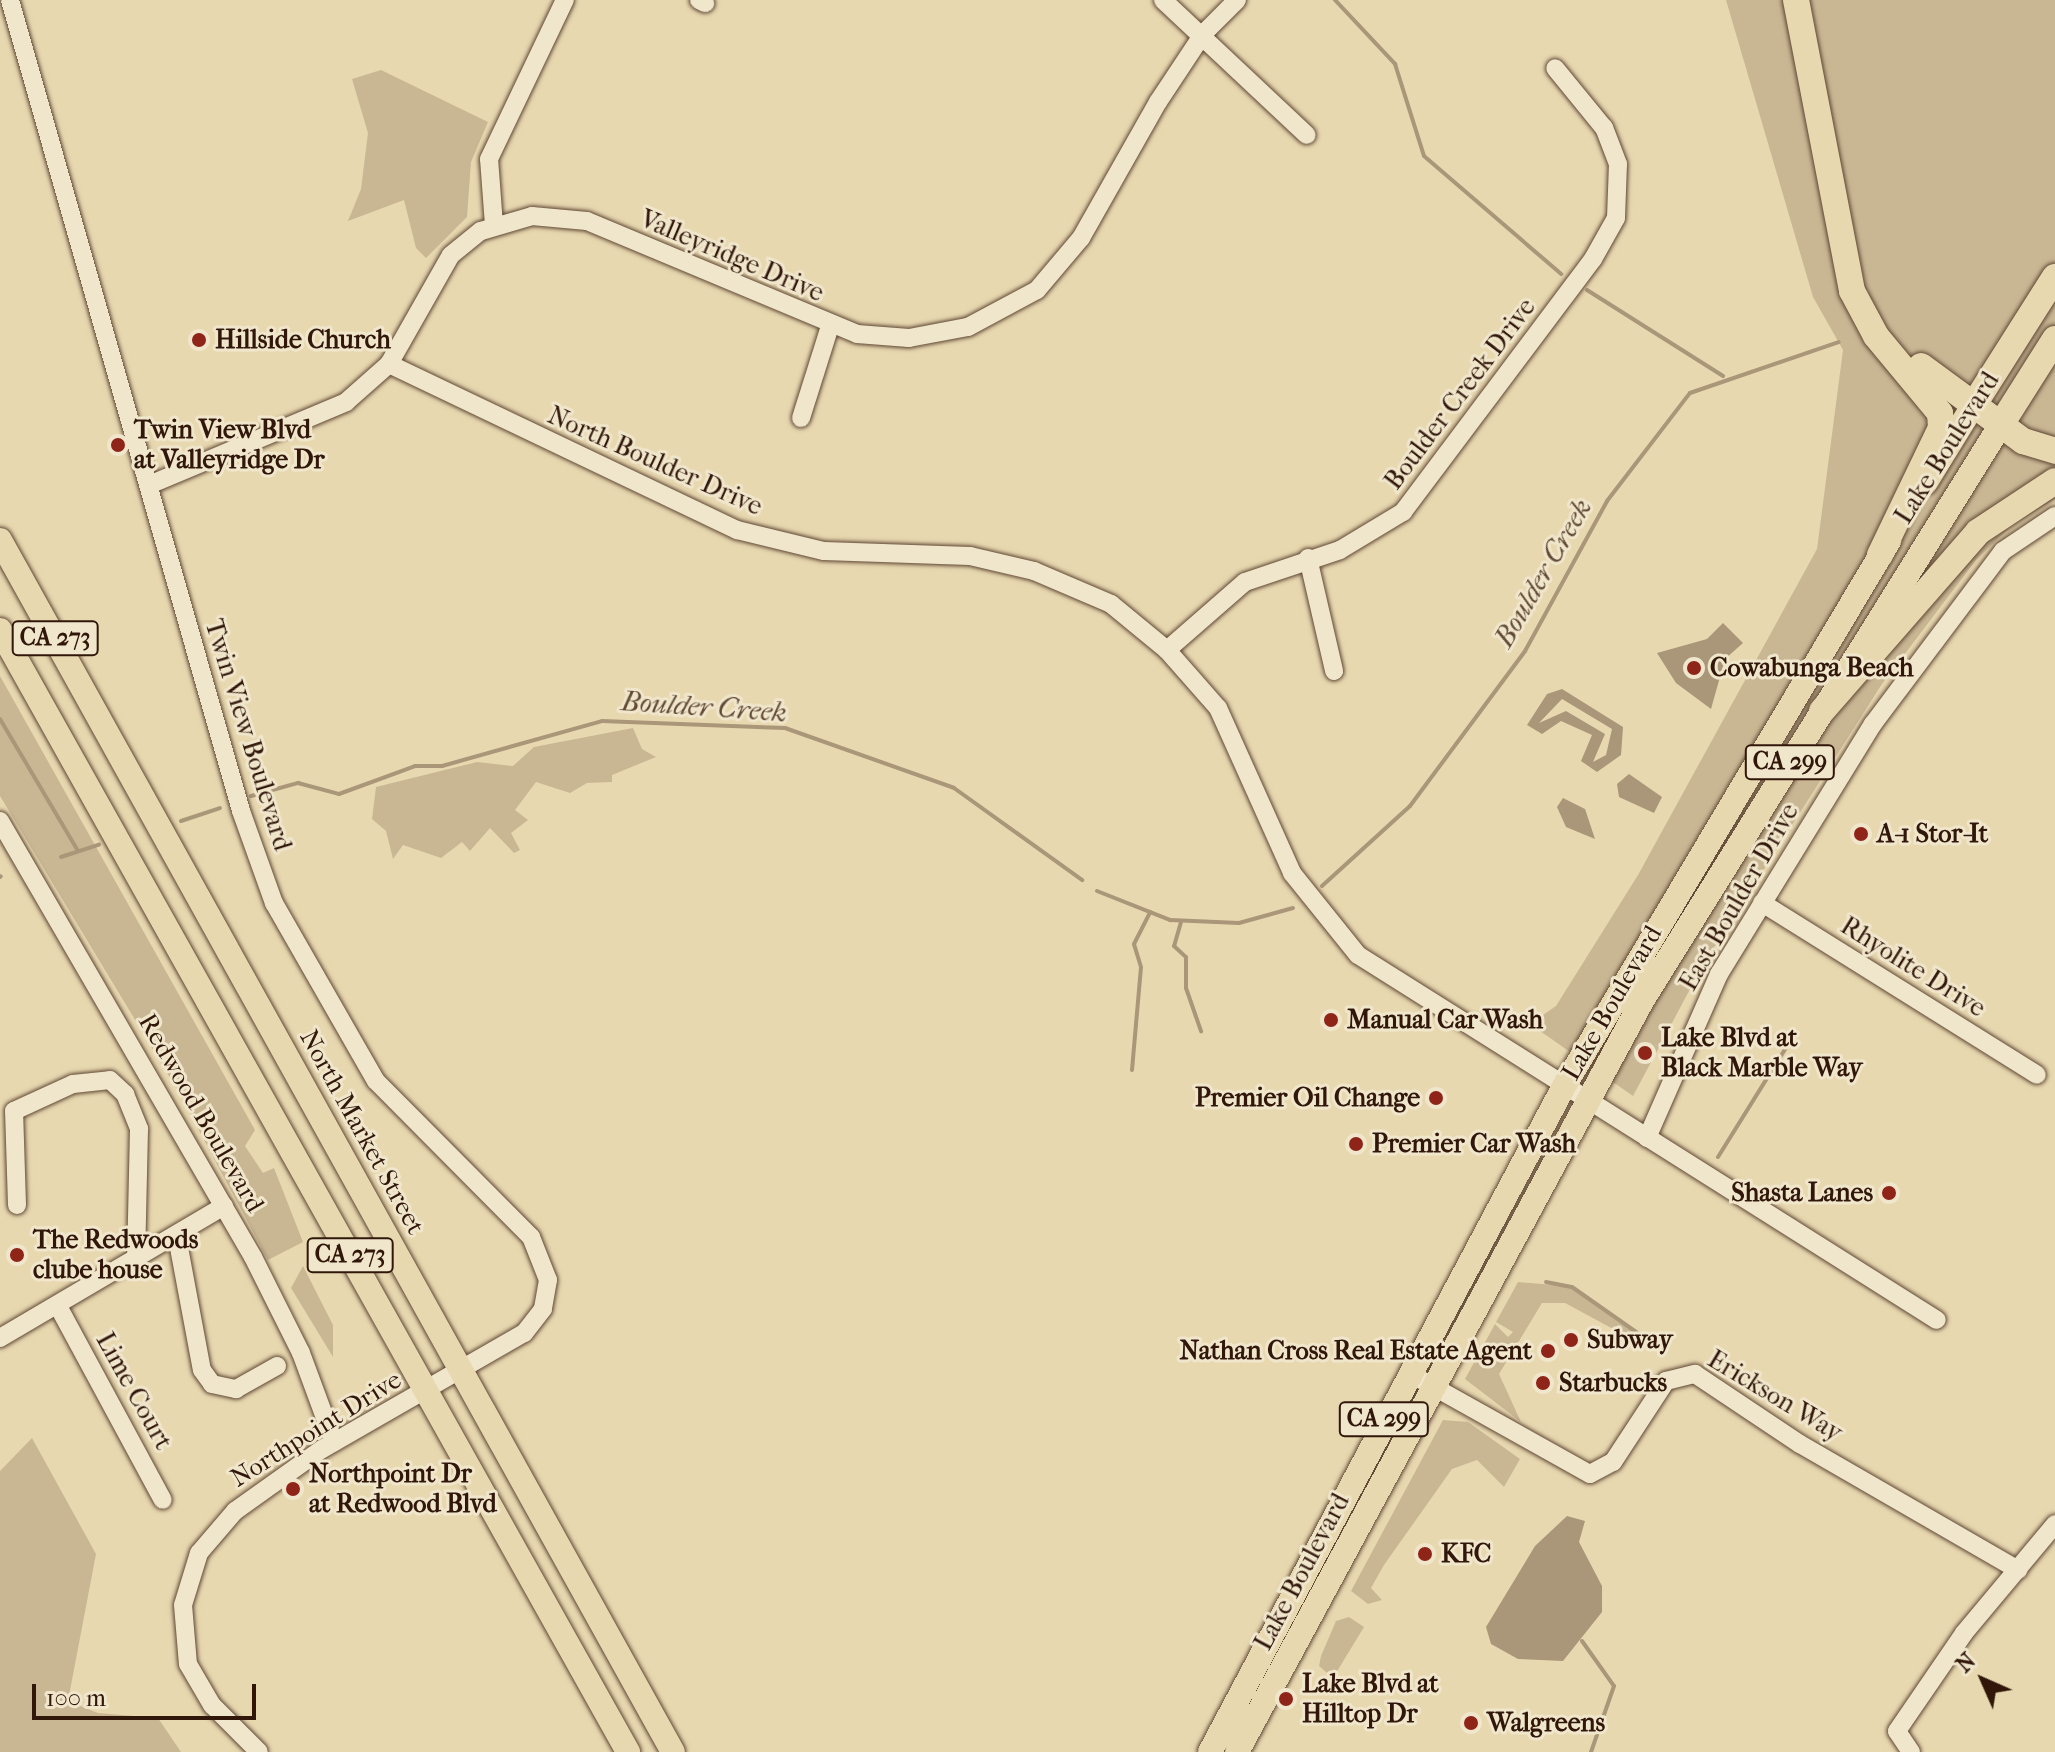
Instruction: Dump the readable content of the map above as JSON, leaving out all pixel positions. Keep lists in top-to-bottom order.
{
  "streets": {
    "highway": ["Lake Boulevard", "CA 299"],
    "main road": ["CA 273", "North Market Street"],
    "street": [
      "Valleyridge Drive",
      "Boulder Creek Drive",
      "North Boulder Drive",
      "Twin View Boulevard",
      "East Boulder Drive",
      "Rhyolite Drive",
      "Redwood Boulevard",
      "Lime Court",
      "Erickson Way",
      "Northpoint Drive"
    ]
  },
  "crossings": [
    ["Valleyridge Drive", "North Boulder Drive"],
    ["Valleyridge Drive", "Twin View Boulevard"],
    ["Boulder Creek Drive", "North Boulder Drive"],
    ["Lake Boulevard", "North Boulder Drive"],
    ["Lake Boulevard", "Erickson Way"],
    ["North Boulder Drive", "East Boulder Drive"],
    ["CA 273", "Northpoint Drive"],
    ["Twin View Boulevard", "North Market Street"],
    ["Twin View Boulevard", "Northpoint Drive"],
    ["East Boulder Drive", "Rhyolite Drive"],
    ["Redwood Boulevard", "Northpoint Drive"],
    ["North Market Street", "Northpoint Drive"]
  ],
  "water": ["Boulder Creek"],
  "places": [
    "Hillside Church",
    "Twin View Blvd at Valleyridge Dr",
    "Cowabunga Beach",
    "A-1 Stor-It",
    "Manual Car Wash",
    "Lake Blvd at Black Marble Way",
    "Premier Oil Change",
    "Premier Car Wash",
    "Shasta Lanes",
    "The Redwoods clube house",
    "Subway",
    "Nathan Cross Real Estate Agent",
    "Starbucks",
    "Northpoint Dr at Redwood Blvd",
    "KFC",
    "Lake Blvd at Hilltop Dr",
    "Walgreens"
  ],
  "scale_bar": "100 m",
  "north": "top left"
}
